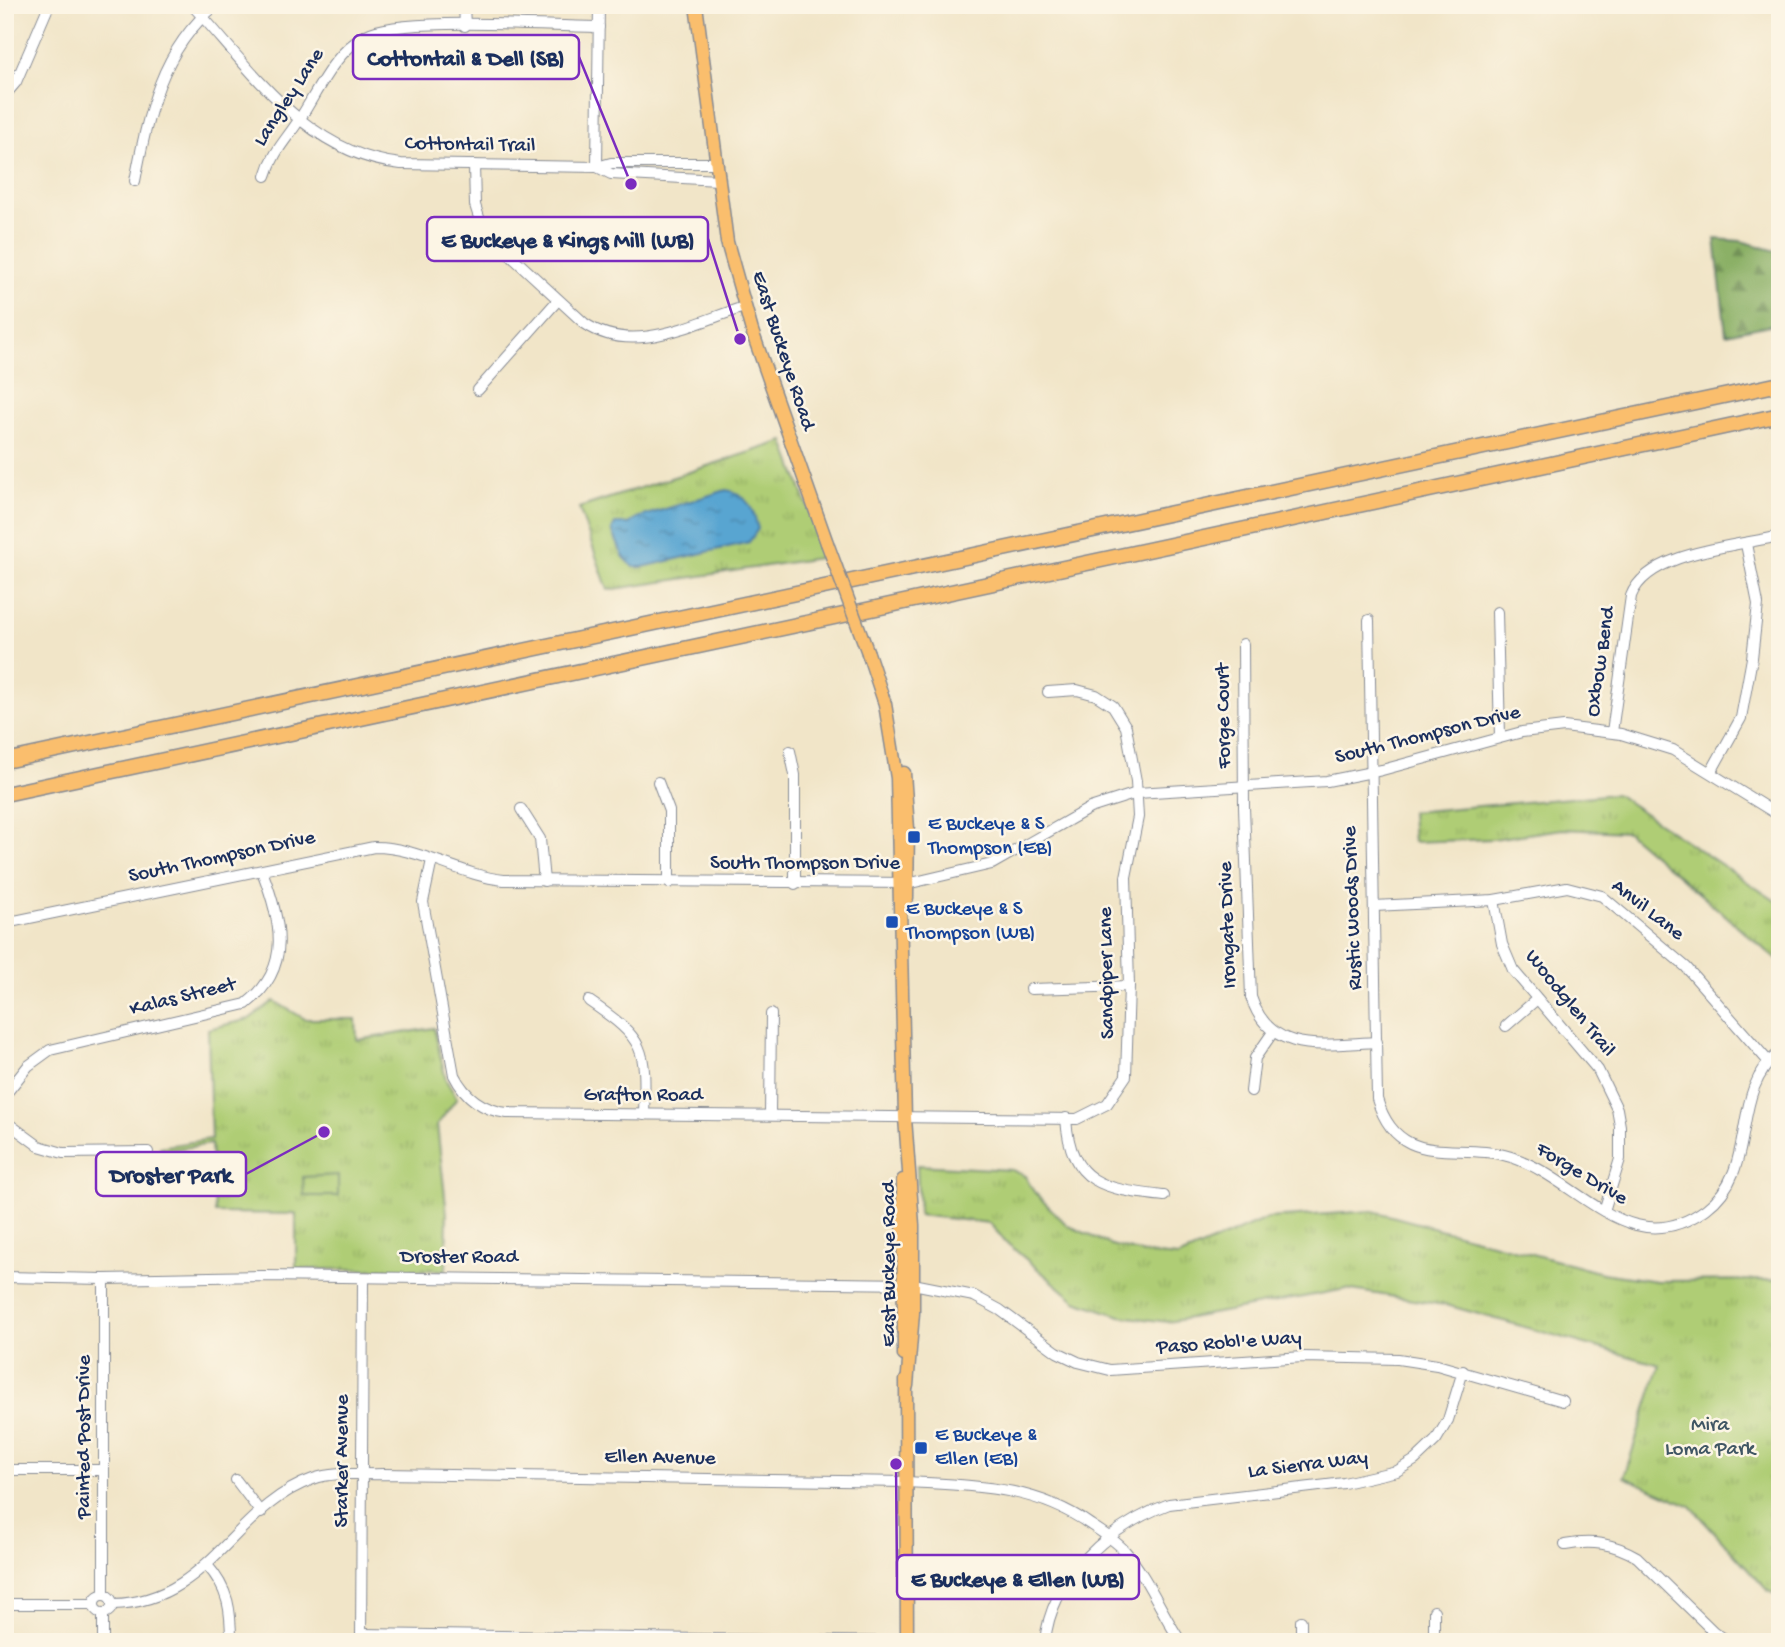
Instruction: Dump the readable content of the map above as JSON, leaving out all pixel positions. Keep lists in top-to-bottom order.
{
  "streets": {
    "main road": ["East Buckeye Road"],
    "street": [
      "Langley Lane",
      "Cottontail Trail",
      "Oxbow Bend",
      "Forge Court",
      "South Thompson Drive",
      "Rustic Woods Drive",
      "Anvil Lane",
      "Irongate Drive",
      "Sandpiper Lane",
      "Kalas Street",
      "Woodglen Trail",
      "Grafton Road",
      "Forge Drive",
      "Droster Road",
      "Paso Robl'e Way",
      "Painted Post Drive",
      "Ellen Avenue",
      "Starker Avenue",
      "La Sierra Way"
    ]
  },
  "crossings": [
    ["Langley Lane", "Cottontail Trail"],
    ["Cottontail Trail", "East Buckeye Road"],
    ["East Buckeye Road", "South Thompson Drive"],
    ["East Buckeye Road", "Grafton Road"],
    ["East Buckeye Road", "Droster Road"],
    ["East Buckeye Road", "Paso Robl'e Way"],
    ["East Buckeye Road", "Ellen Avenue"],
    ["Oxbow Bend", "South Thompson Drive"],
    ["Forge Court", "South Thompson Drive"],
    ["Forge Court", "Irongate Drive"],
    ["South Thompson Drive", "Rustic Woods Drive"],
    ["South Thompson Drive", "Irongate Drive"],
    ["South Thompson Drive", "Sandpiper Lane"],
    ["South Thompson Drive", "Kalas Street"],
    ["South Thompson Drive", "Grafton Road"],
    ["Rustic Woods Drive", "Anvil Lane"],
    ["Rustic Woods Drive", "Forge Drive"],
    ["Anvil Lane", "Woodglen Trail"],
    ["Anvil Lane", "Forge Drive"],
    ["Sandpiper Lane", "Grafton Road"],
    ["Woodglen Trail", "Forge Drive"],
    ["Droster Road", "Paso Robl'e Way"],
    ["Droster Road", "Painted Post Drive"],
    ["Droster Road", "Starker Avenue"],
    ["Paso Robl'e Way", "La Sierra Way"],
    ["Painted Post Drive", "Ellen Avenue"],
    ["Ellen Avenue", "Starker Avenue"],
    ["Ellen Avenue", "La Sierra Way"]
  ],
  "parks": ["Mira Loma Park"],
  "places": {
    "other": [
      "Cottontail & Dell (SB)",
      "E Buckeye & Kings Mill (WB)",
      "Droster Park",
      "E Buckeye & Ellen (WB)"
    ],
    "transit": ["E Buckeye & S Thompson (EB)", "E Buckeye & S Thompson (WB)", "E Buckeye & Ellen (EB)"]
  }
}
